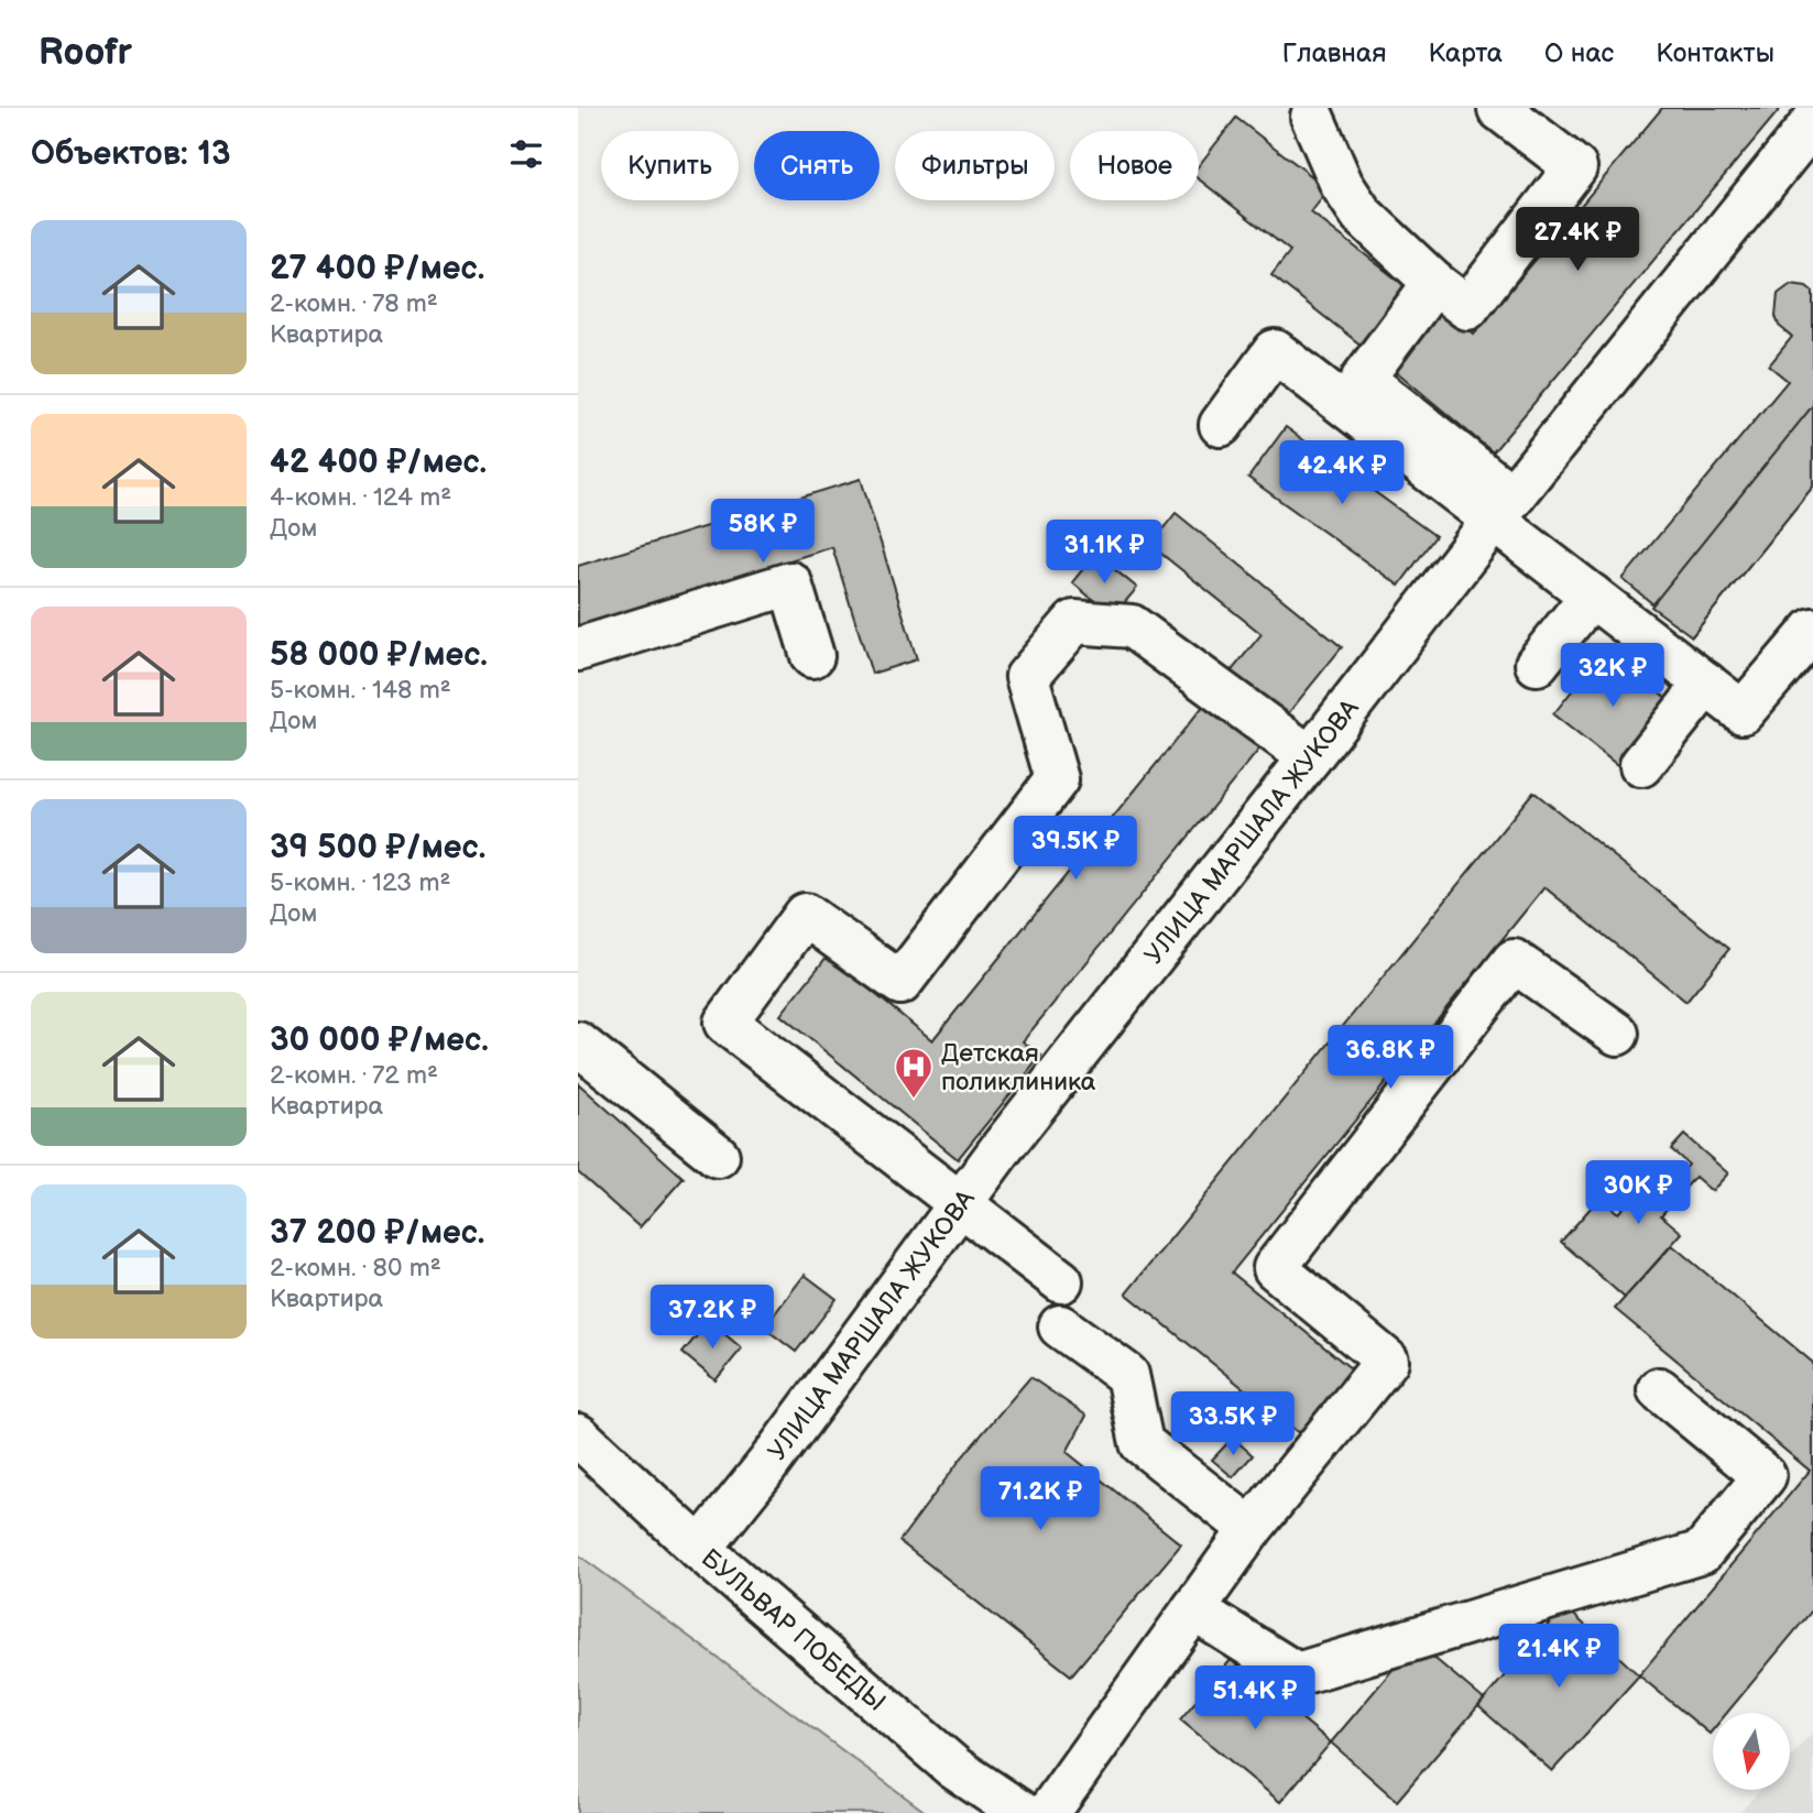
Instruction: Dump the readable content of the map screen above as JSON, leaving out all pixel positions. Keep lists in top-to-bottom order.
{
  "streets": {
    "street": ["УЛИЦА МАРШАЛА ЖУКОВА", "БУЛЬВАР ПОБЕДЫ"]
  },
  "crossings": [
    ["УЛИЦА МАРШАЛА ЖУКОВА", "БУЛЬВАР ПОБЕДЫ"]
  ],
  "places": {
    "hospital": ["Детская поликлиника"]
  },
  "north": "bottom",
  "page": {
    "header": "Roofr",
    "nav": [
      "Главная",
      "Карта",
      "О нас",
      "Контакты"
    ],
    "heading": "Объектов: 13",
    "chip": [
      "Купить",
      "Снять",
      "Фильтры",
      "Новое"
    ],
    "list": [
      {
        "name": "27 400 ₽/мес.",
        "note": "2-комн. · 78 m² · Квартира"
      },
      {
        "name": "42 400 ₽/мес.",
        "note": "4-комн. · 124 m² · Дом"
      },
      {
        "name": "58 000 ₽/мес.",
        "note": "5-комн. · 148 m² · Дом"
      },
      {
        "name": "39 500 ₽/мес.",
        "note": "5-комн. · 123 m² · Дом"
      },
      {
        "name": "30 000 ₽/мес.",
        "note": "2-комн. · 72 m² · Квартира"
      },
      {
        "name": "37 200 ₽/мес.",
        "note": "2-комн. · 80 m² · Квартира"
      }
    ],
    "price": [
      "27.4K ₽",
      "42.4K ₽",
      "58K ₽",
      "31.1K ₽",
      "32K ₽",
      "39.5K ₽",
      "36.8K ₽",
      "30K ₽",
      "37.2K ₽",
      "33.5K ₽",
      "71.2K ₽",
      "21.4K ₽",
      "51.4K ₽"
    ]
  }
}
